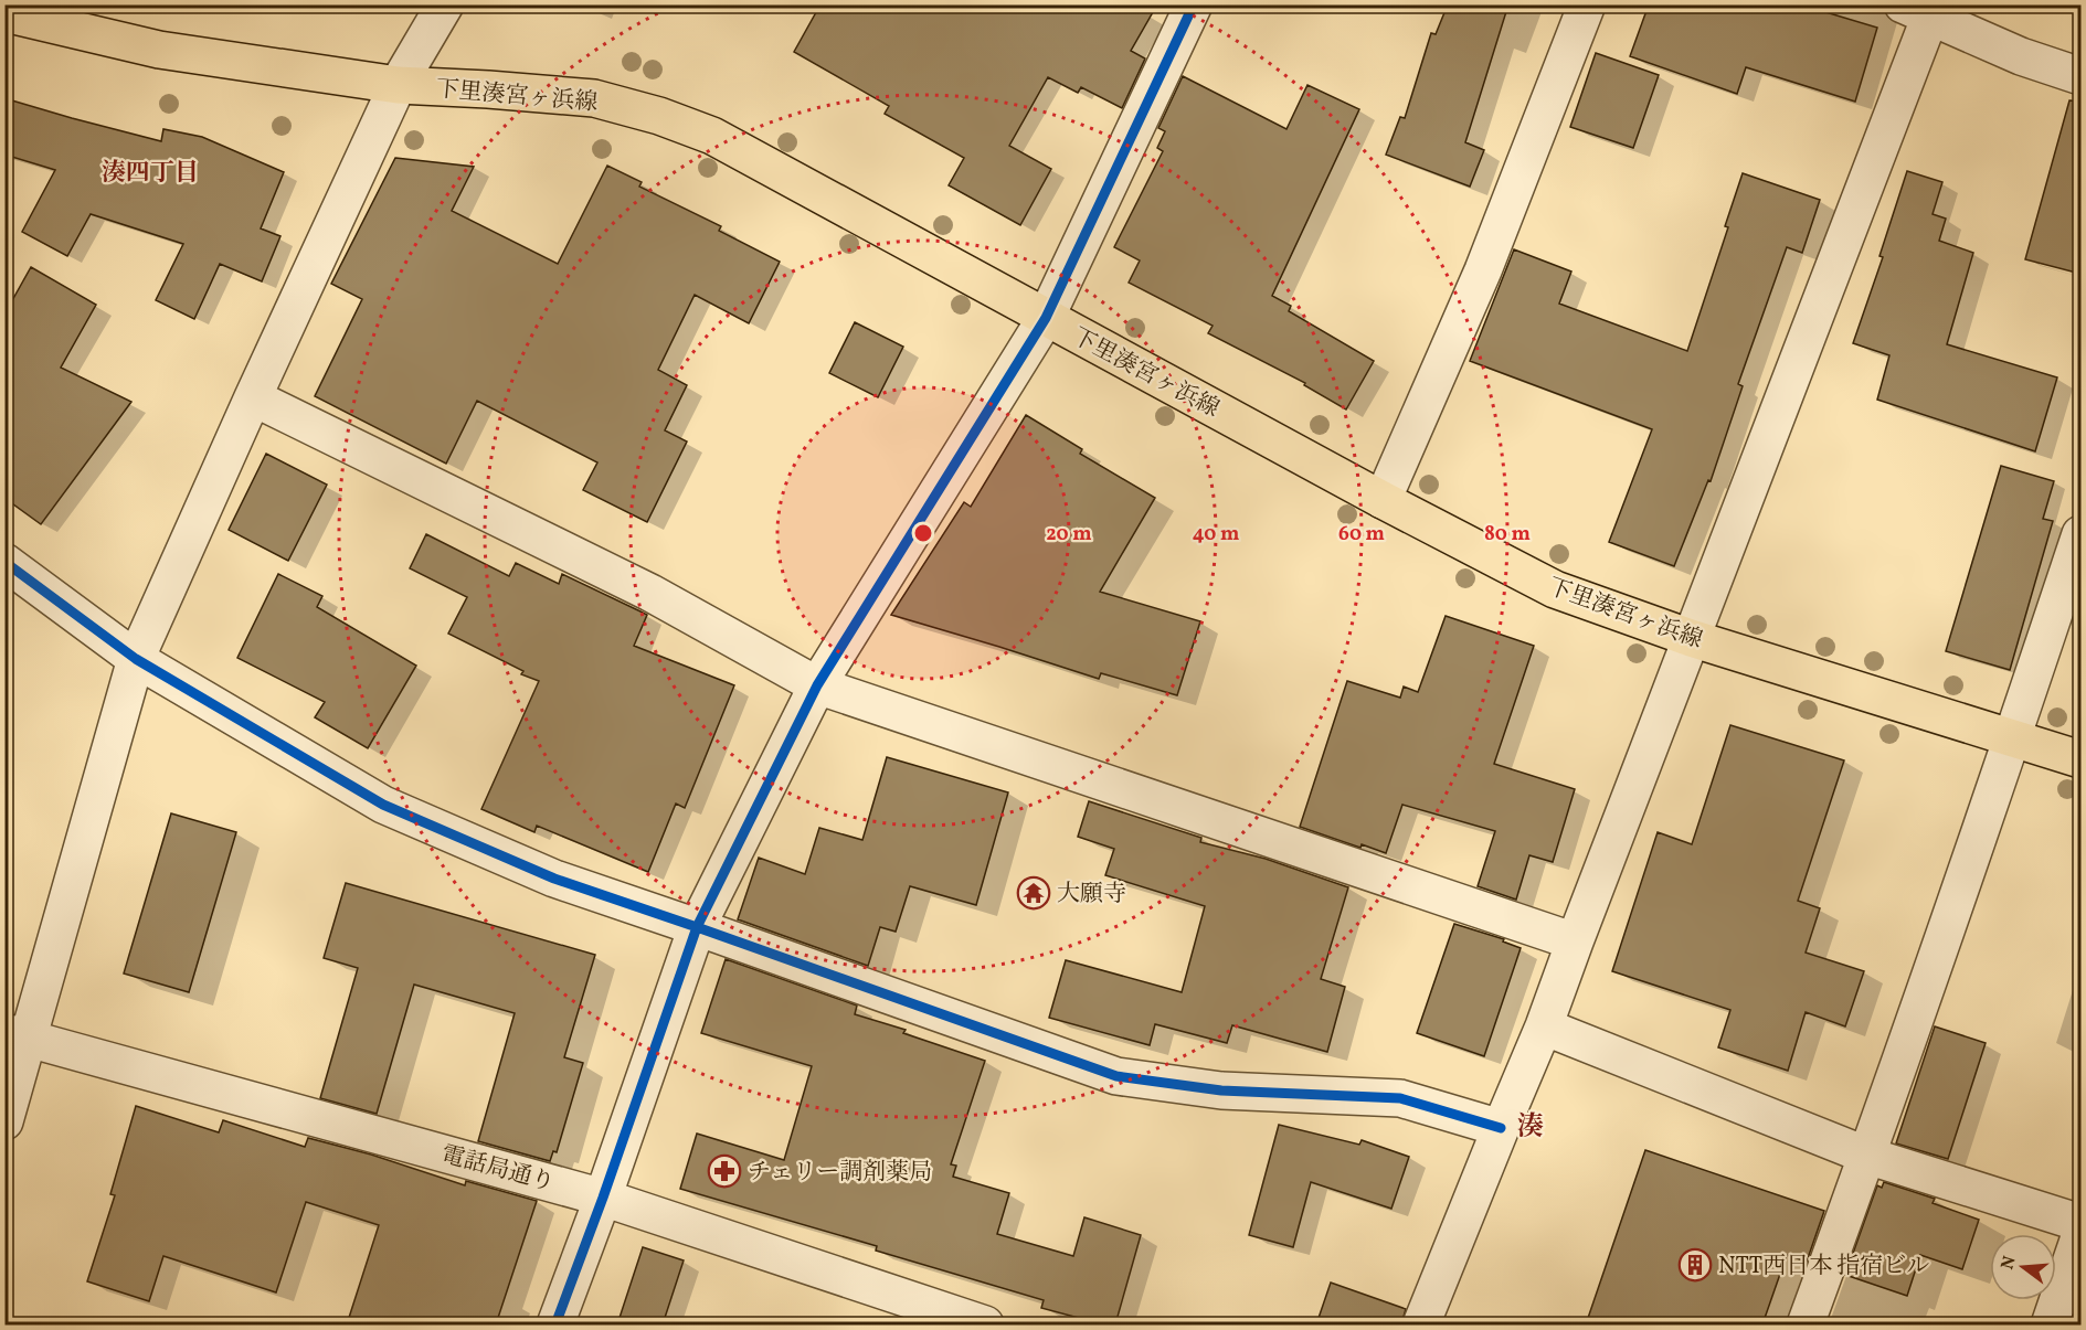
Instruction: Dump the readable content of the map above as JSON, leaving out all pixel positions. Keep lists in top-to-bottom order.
{
  "streets": {
    "main road": ["下里湊宮ヶ浜線"],
    "street": ["電話局通り"]
  },
  "districts": ["湊四丁目", "湊"],
  "places": {
    "temple": ["大願寺"],
    "pharmacy": ["チェリー調剤薬局"],
    "building": ["NTT西日本 指宿ビル"]
  },
  "north": "left",
  "rings": [
    "20 m",
    "40 m",
    "60 m",
    "80 m"
  ]
}
